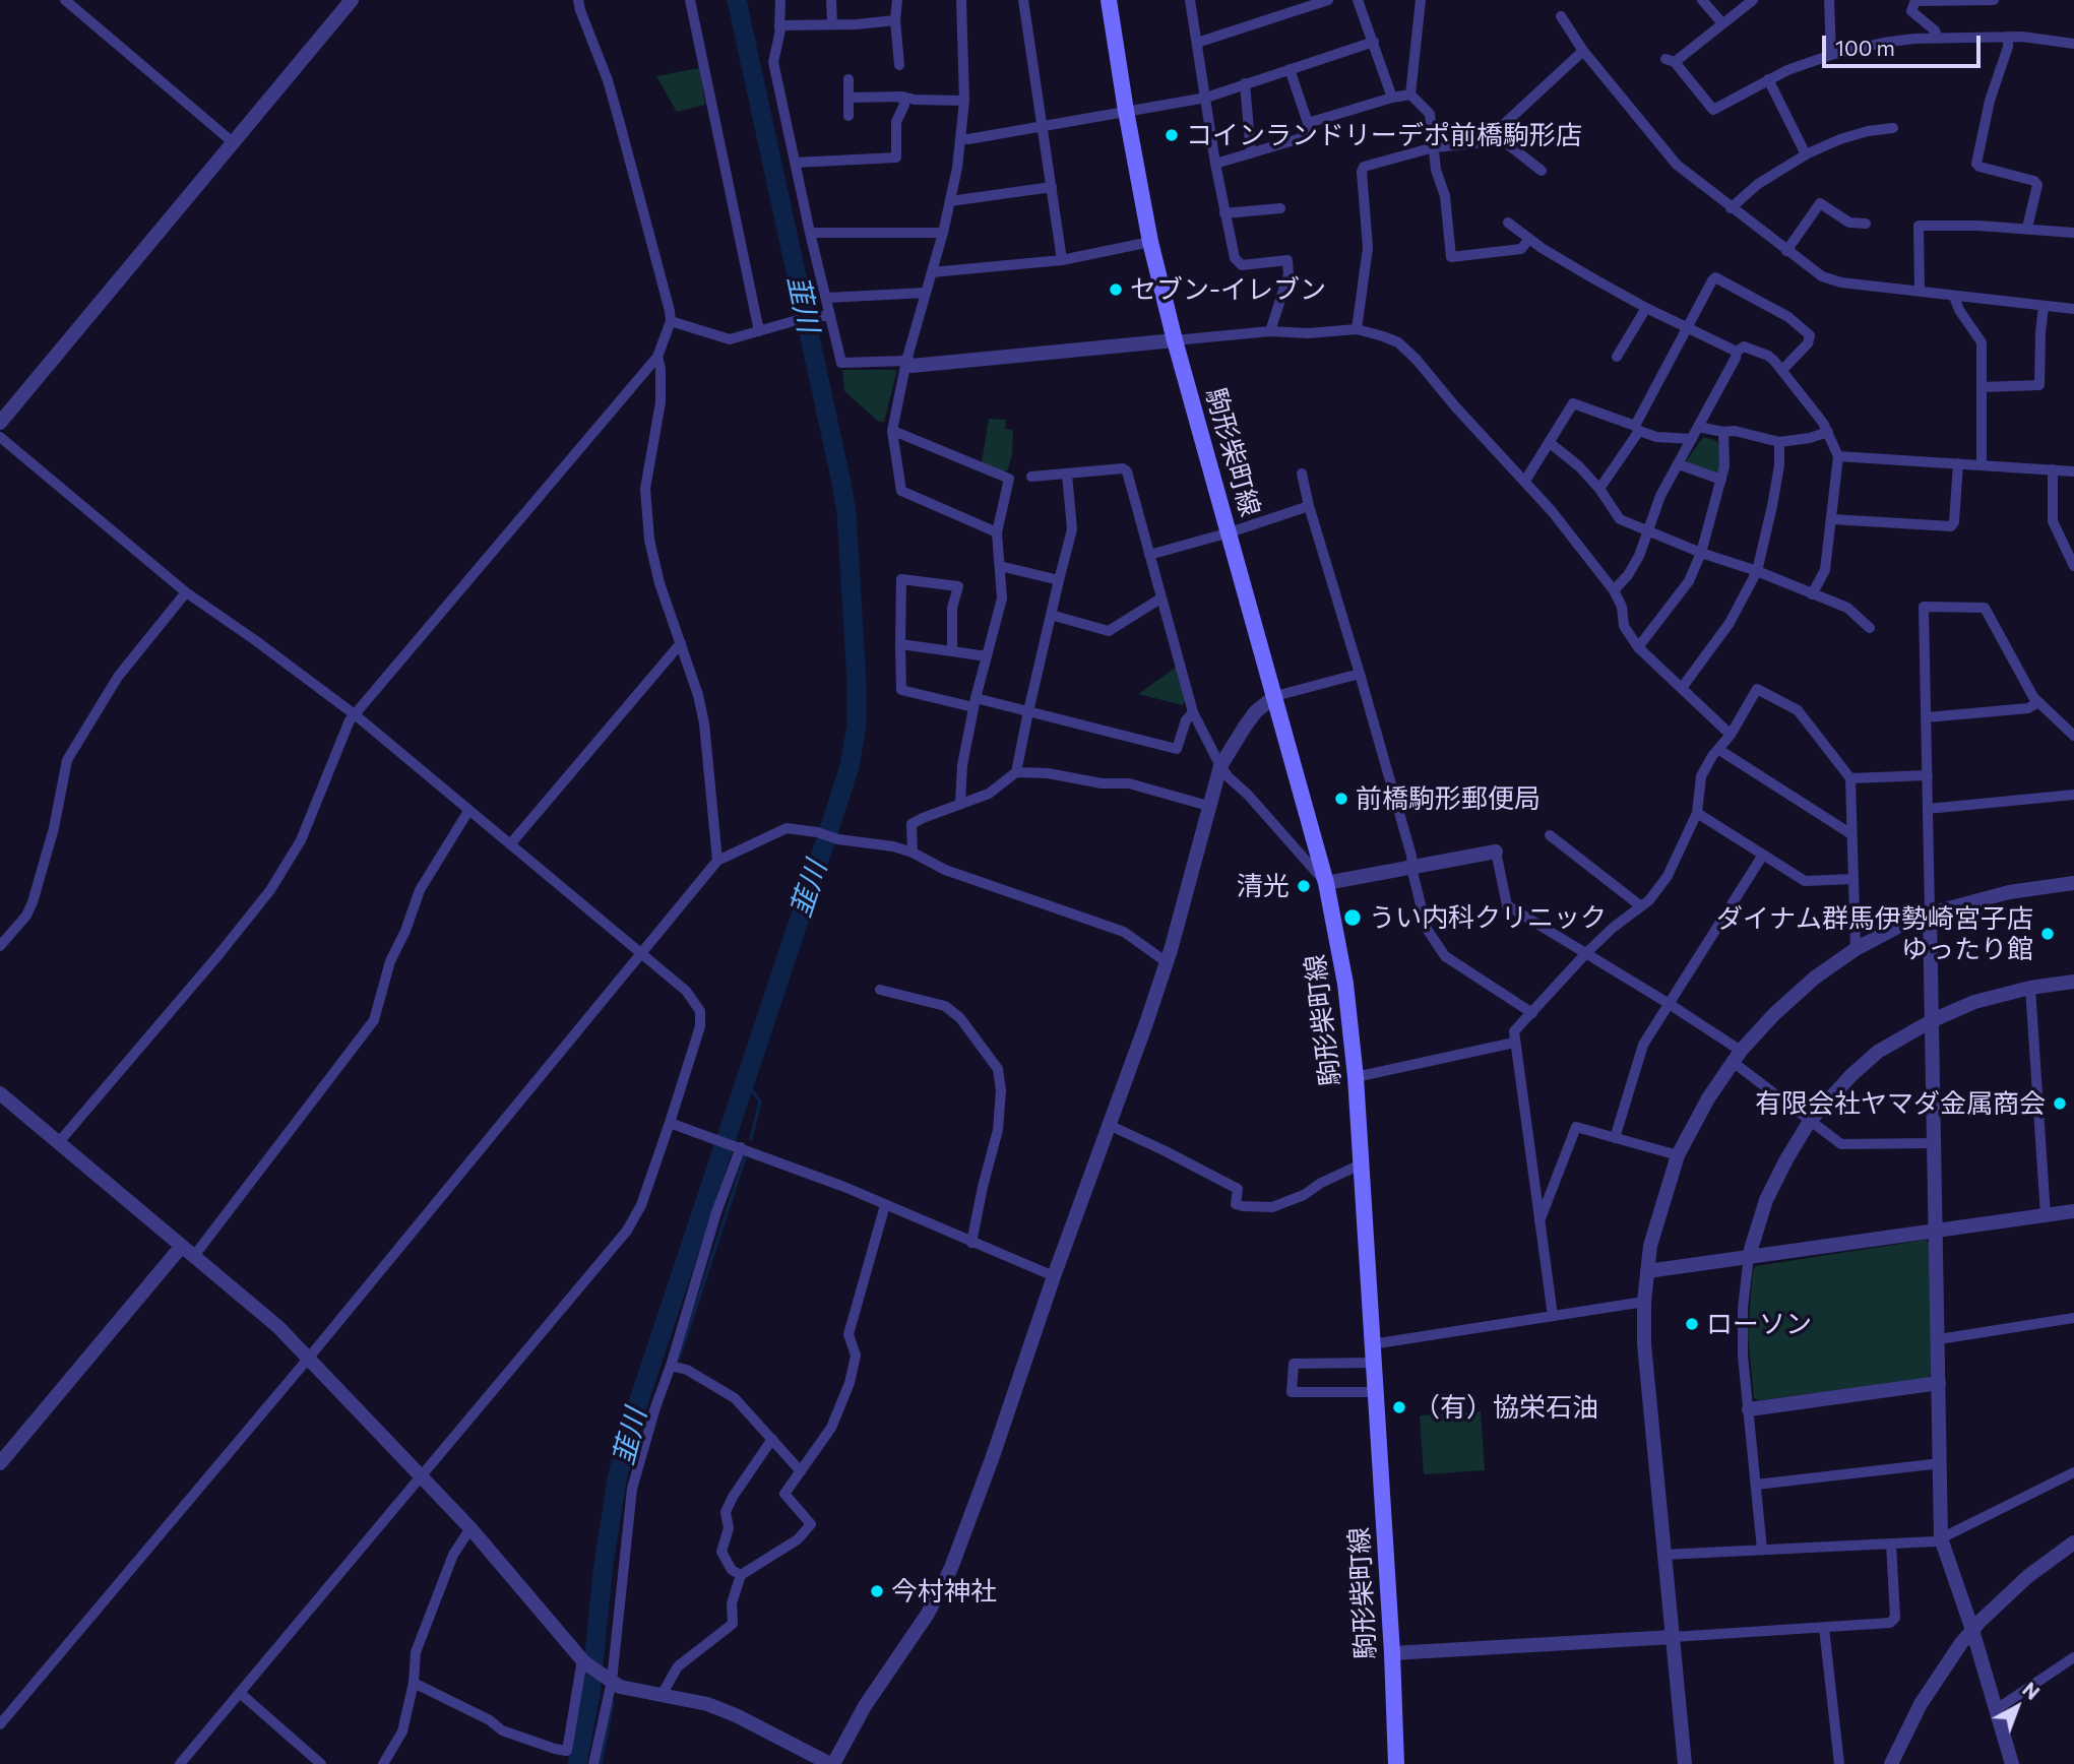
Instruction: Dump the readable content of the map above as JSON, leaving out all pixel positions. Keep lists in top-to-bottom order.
{
  "streets": {
    "main road": ["駒形柴町線"]
  },
  "water": ["韮川"],
  "places": [
    "コインランドリーデポ前橋駒形店",
    "セブン-イレブン",
    "前橋駒形郵便局",
    "清光",
    "うい内科クリニック",
    "ダイナム群馬伊勢崎宮子店 ゆったり館",
    "有限会社ヤマダ金属商会",
    "ローソン",
    "（有）協栄石油",
    "今村神社"
  ],
  "scale_bar": "100 m",
  "north": "top right"
}
